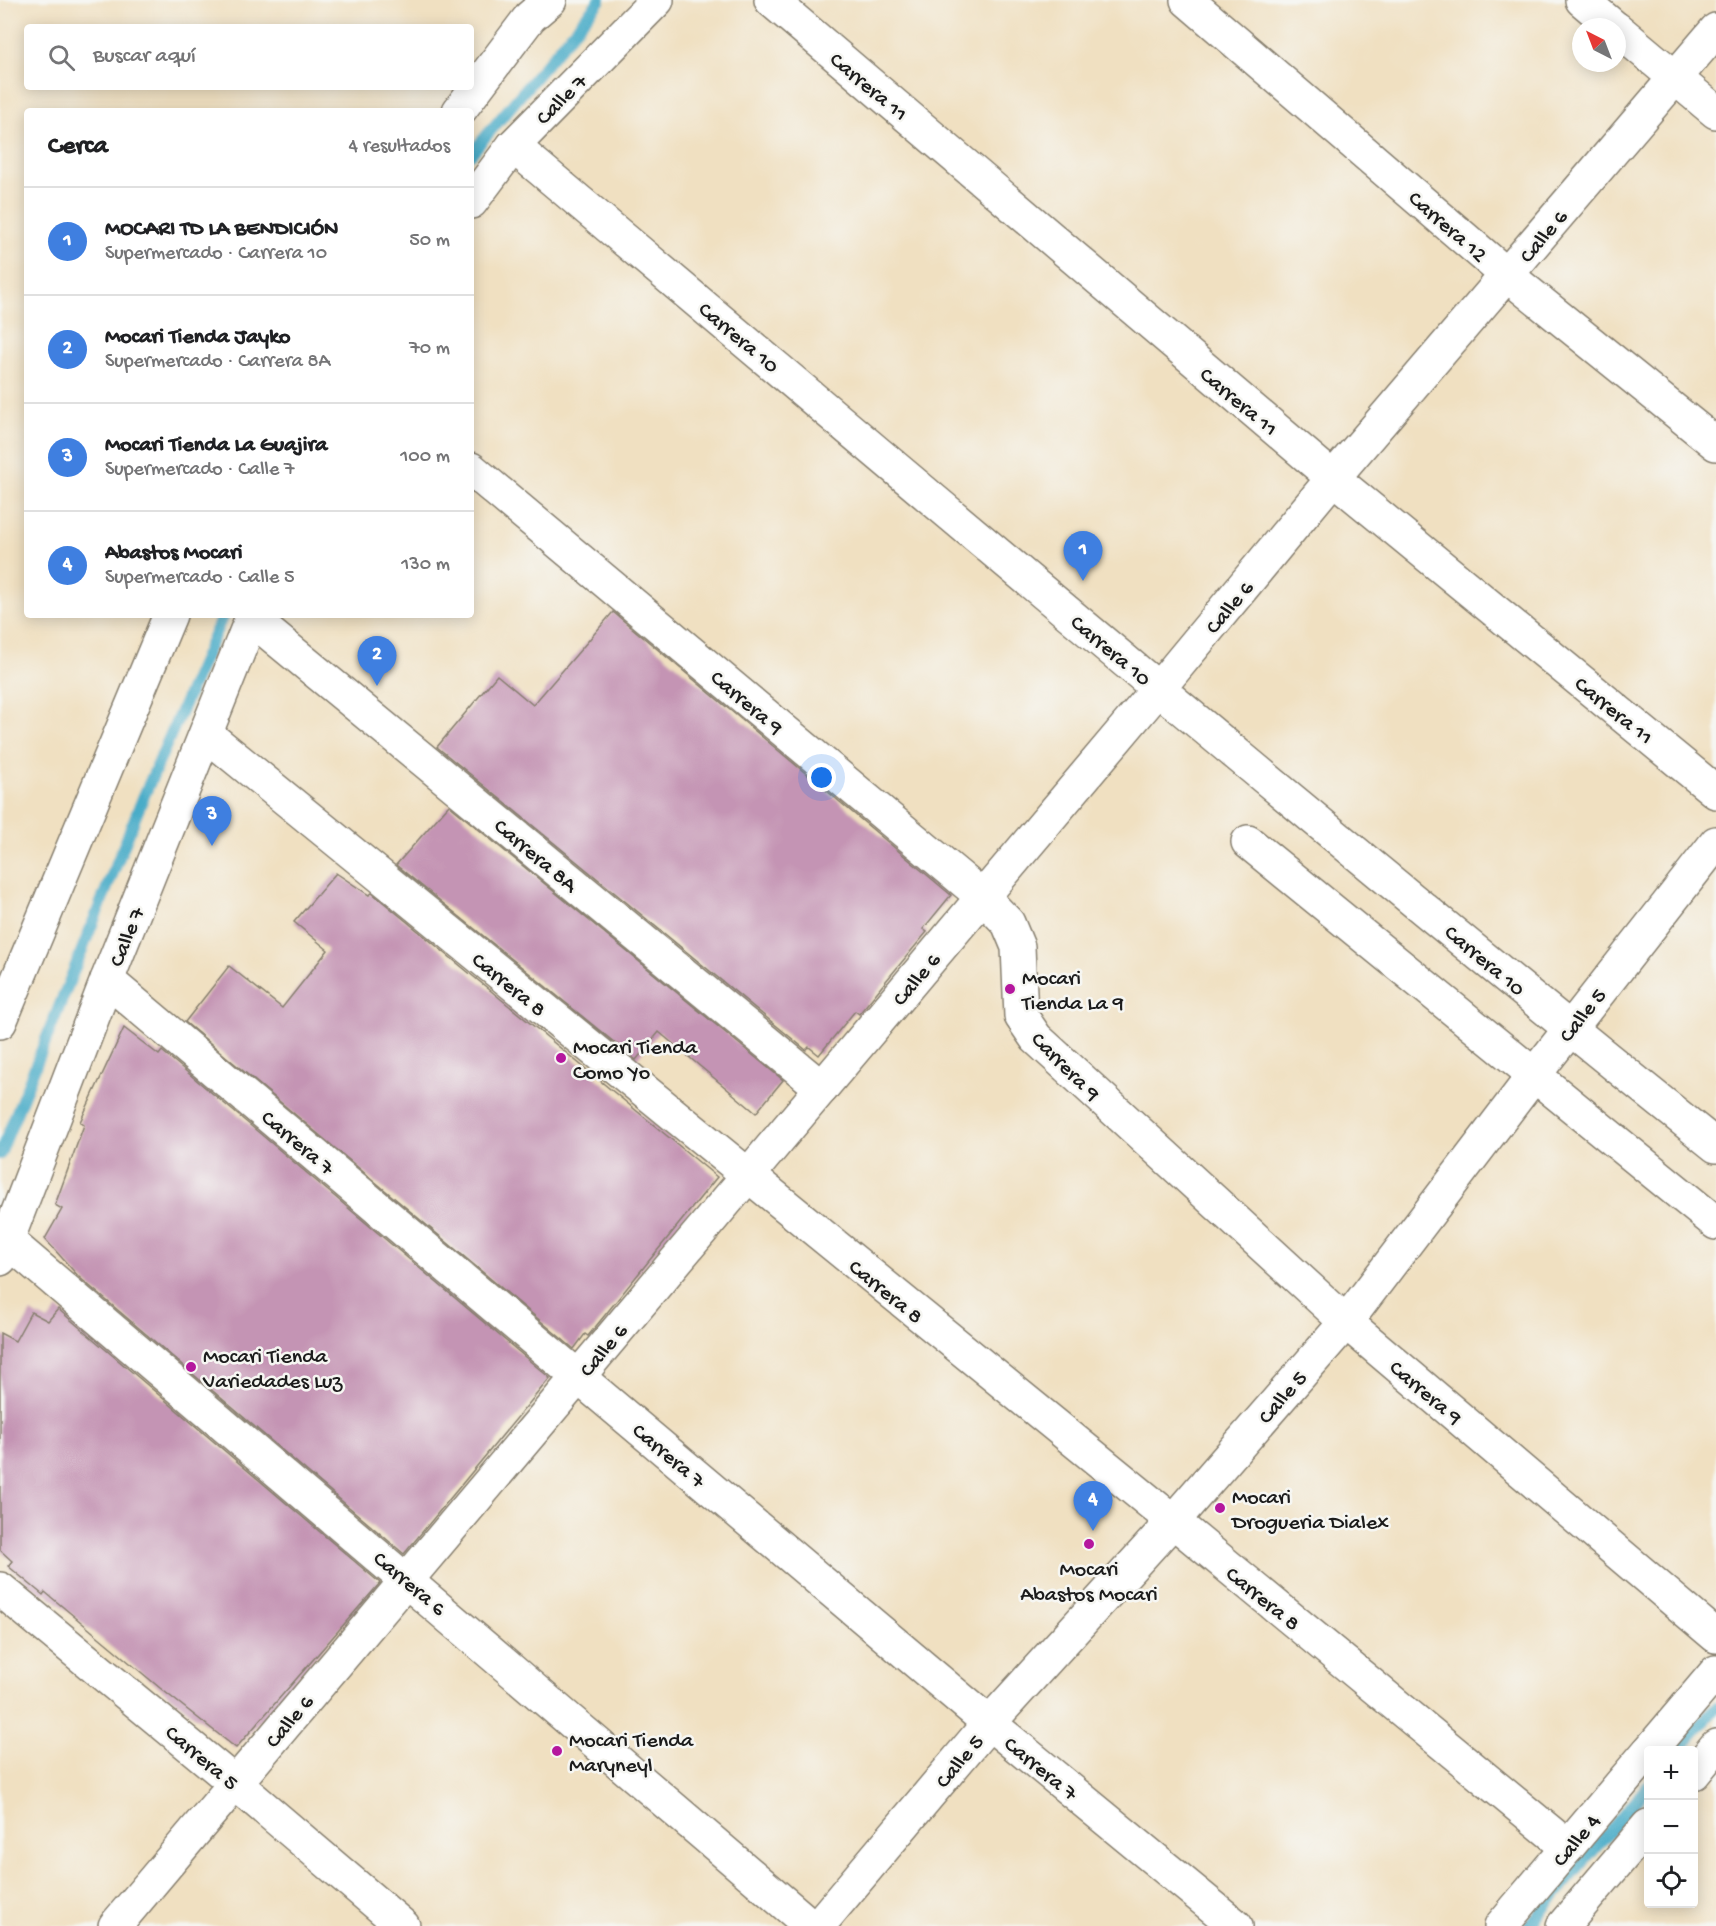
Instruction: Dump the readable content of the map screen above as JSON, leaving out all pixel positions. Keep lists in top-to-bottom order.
{
  "streets": {
    "street": [
      "Carrera 11",
      "Calle 7",
      "Carrera 12",
      "Calle 6",
      "Carrera 10",
      "Carrera 9",
      "Carrera 8A",
      "Carrera 8",
      "Calle 5",
      "Carrera 7",
      "Carrera 6",
      "Carrera 5",
      "Calle 4"
    ]
  },
  "crossings": [
    ["Carrera 11", "Calle 6"],
    ["Calle 7", "Carrera 10"],
    ["Calle 7", "Carrera 8"],
    ["Calle 7", "Carrera 7"],
    ["Calle 7", "Carrera 6"],
    ["Carrera 12", "Calle 6"],
    ["Calle 6", "Carrera 10"],
    ["Calle 6", "Carrera 9"],
    ["Calle 6", "Carrera 8A"],
    ["Calle 6", "Carrera 8"],
    ["Calle 6", "Carrera 7"],
    ["Calle 6", "Carrera 6"],
    ["Calle 6", "Carrera 5"],
    ["Carrera 10", "Calle 5"],
    ["Carrera 9", "Calle 5"],
    ["Carrera 8", "Calle 5"],
    ["Carrera 8", "Calle 4"],
    ["Calle 5", "Carrera 7"]
  ],
  "places": [
    "Mocari Tienda La 9",
    "Mocari Tienda Como Yo",
    "Mocari Tienda Variedades Luz",
    "Mocari Drogueria Dialex",
    "Mocari Abastos Mocari",
    "Mocari Tienda Maryneyl"
  ],
  "north": "top left",
  "page": {
    "search": "Buscar aquí",
    "heading": ["Cerca", "4 resultados"],
    "list": [
      {
        "mark": "1",
        "name": "MOCARI TD LA BENDICIÓN",
        "note": "Supermercado · Carrera 10",
        "value": "50 m"
      },
      {
        "mark": "2",
        "name": "Mocari Tienda Jayko",
        "note": "Supermercado · Carrera 8A",
        "value": "70 m"
      },
      {
        "mark": "3",
        "name": "Mocari Tienda La Guajira",
        "note": "Supermercado · Calle 7",
        "value": "100 m"
      },
      {
        "mark": "4",
        "name": "Abastos Mocari",
        "note": "Supermercado · Calle 5",
        "value": "130 m"
      }
    ],
    "pins": [
      "1",
      "2",
      "3",
      "4"
    ],
    "map_buttons": ["+", "−"]
  }
}
